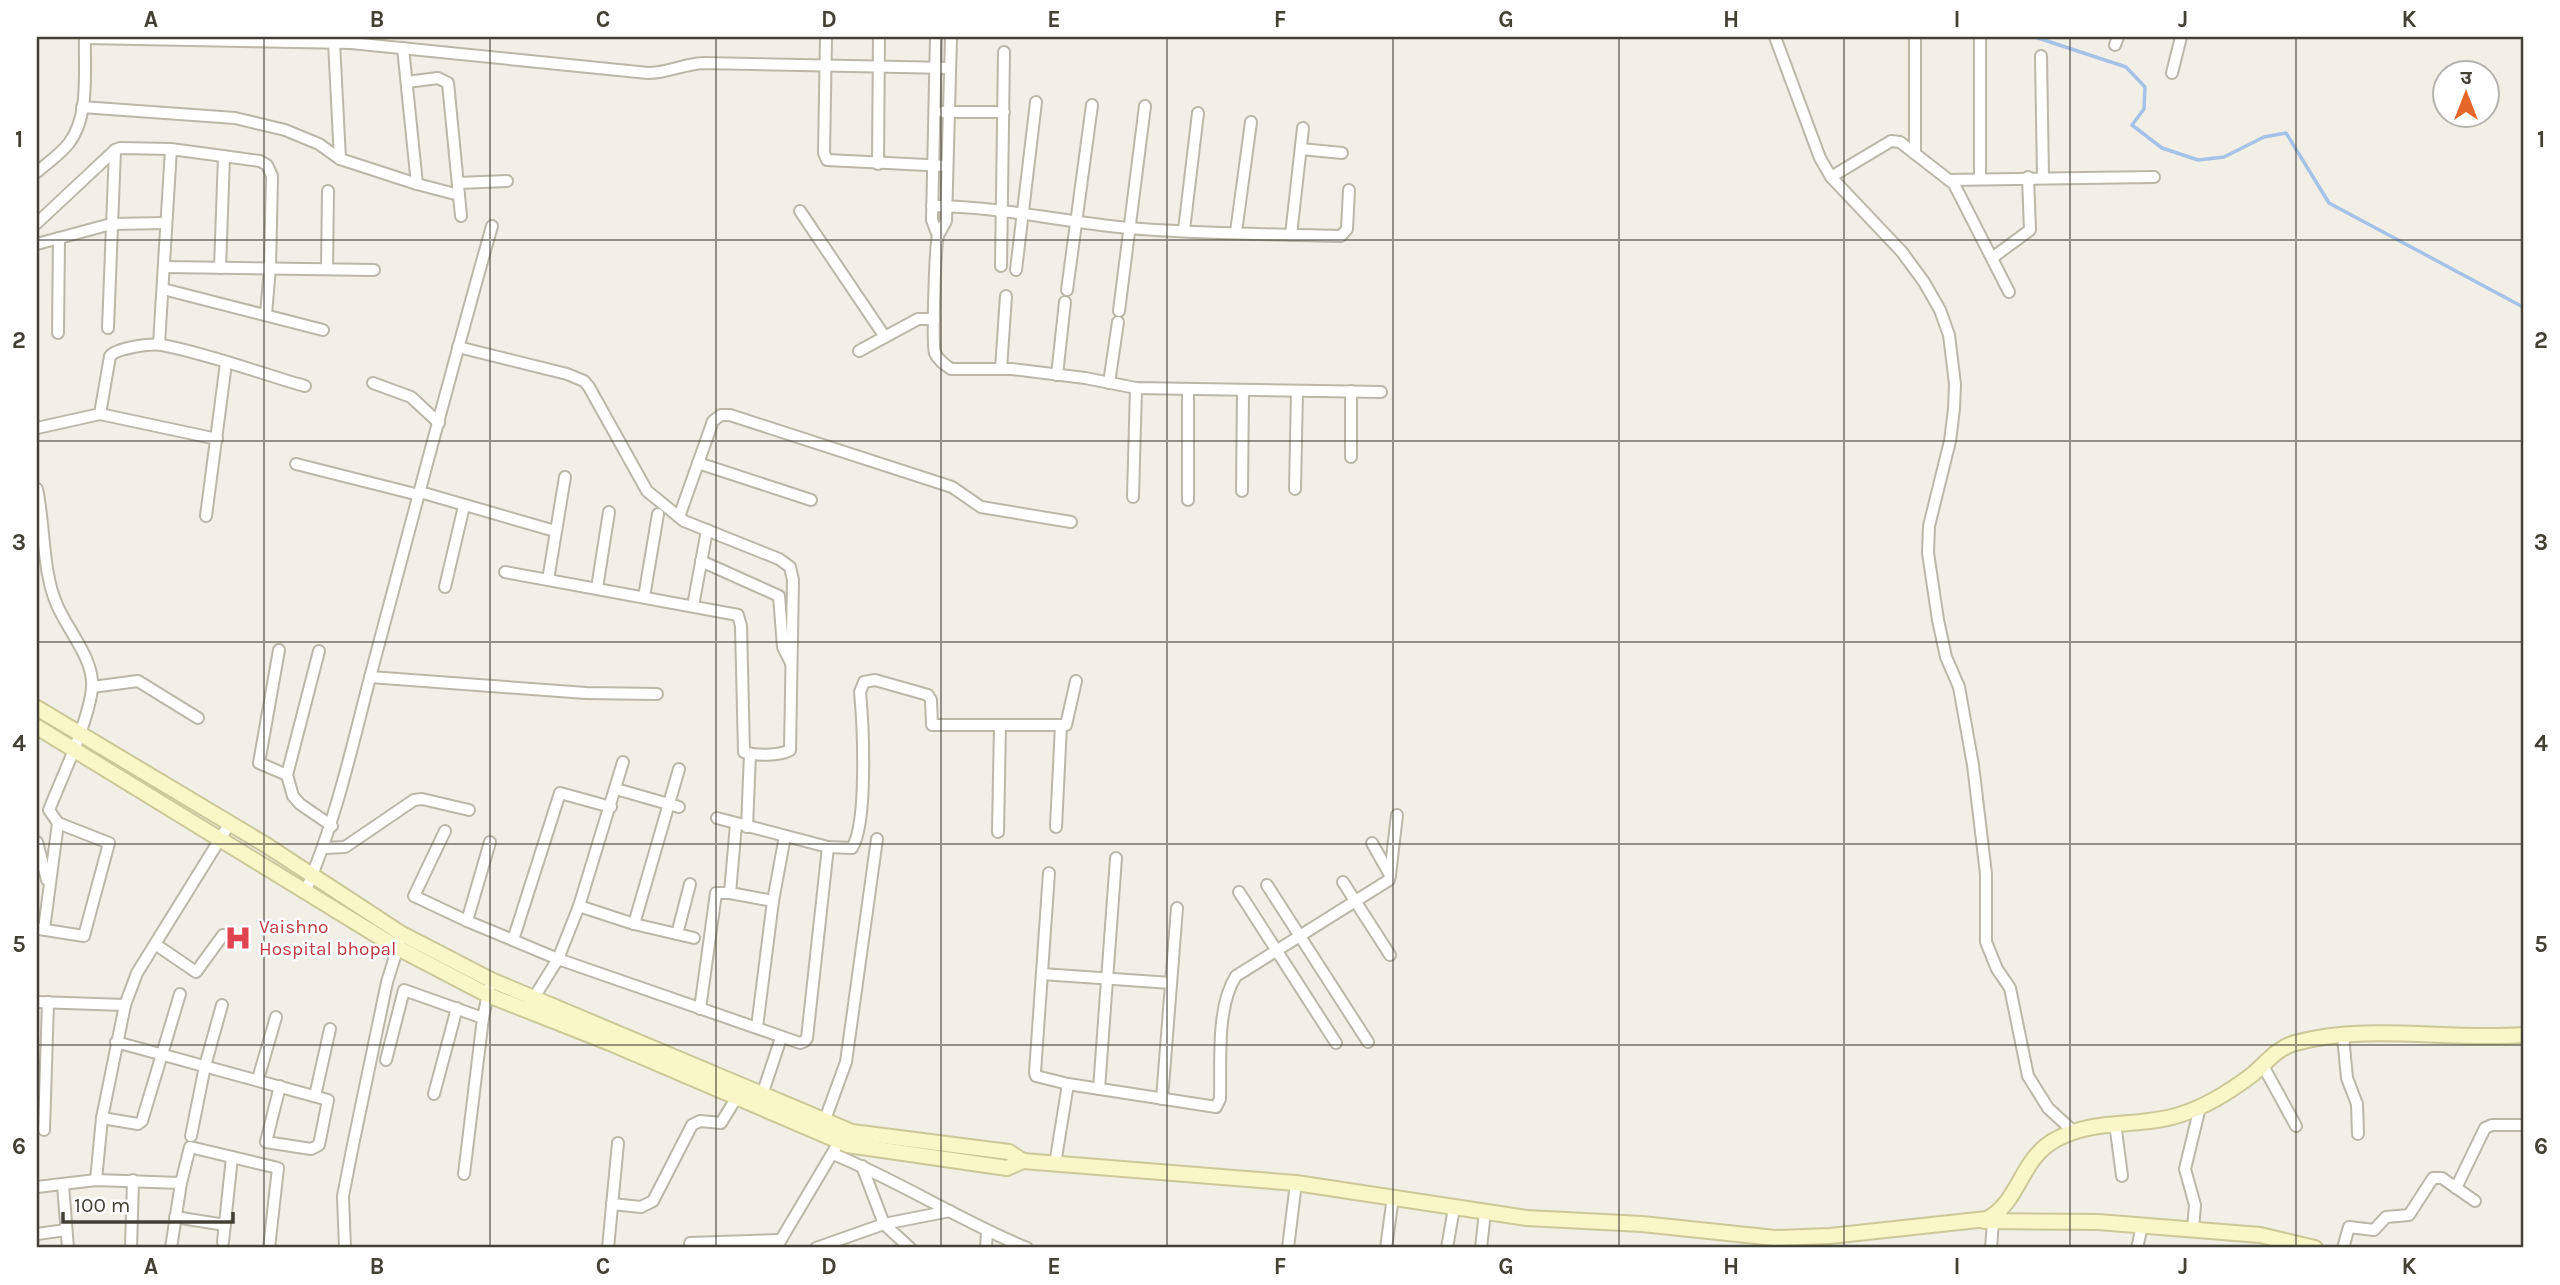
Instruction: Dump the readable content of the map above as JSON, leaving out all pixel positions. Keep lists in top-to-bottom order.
{
  "places": {
    "hospital": ["Vaishno Hospital bhopal"]
  },
  "scale_bar": "100 m",
  "north": "top",
  "grid": {
    "columns": [
      "A",
      "B",
      "C",
      "D",
      "E",
      "F",
      "G",
      "H",
      "I",
      "J",
      "K"
    ],
    "rows": [
      "1",
      "2",
      "3",
      "4",
      "5",
      "6"
    ]
  }
}
